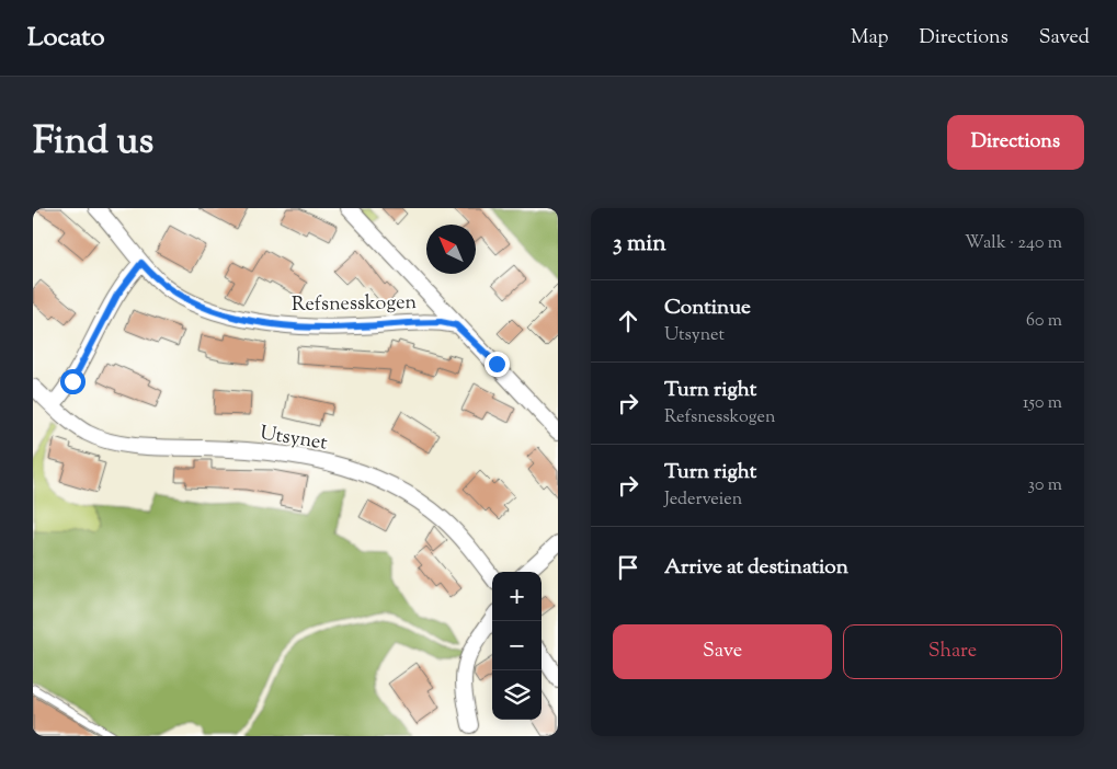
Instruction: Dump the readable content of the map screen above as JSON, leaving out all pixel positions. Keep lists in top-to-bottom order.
{
  "streets": {
    "street": ["Refsnesskogen", "Utsynet"]
  },
  "north": "top left",
  "page": {
    "header": "Locato",
    "nav": ["Map", "Directions", "Saved"],
    "title": "Find us",
    "buttons": [
      "Directions",
      ["Save", "Share"]
    ],
    "heading": ["3 min", "Walk · 240 m"],
    "list": [
      ["Continue", "Utsynet", "60 m"],
      ["Turn right", "Refsnesskogen", "150 m"],
      ["Turn right", "Jederveien", "30 m"],
      "Arrive at destination"
    ],
    "map_buttons": ["+", "−"]
  }
}
